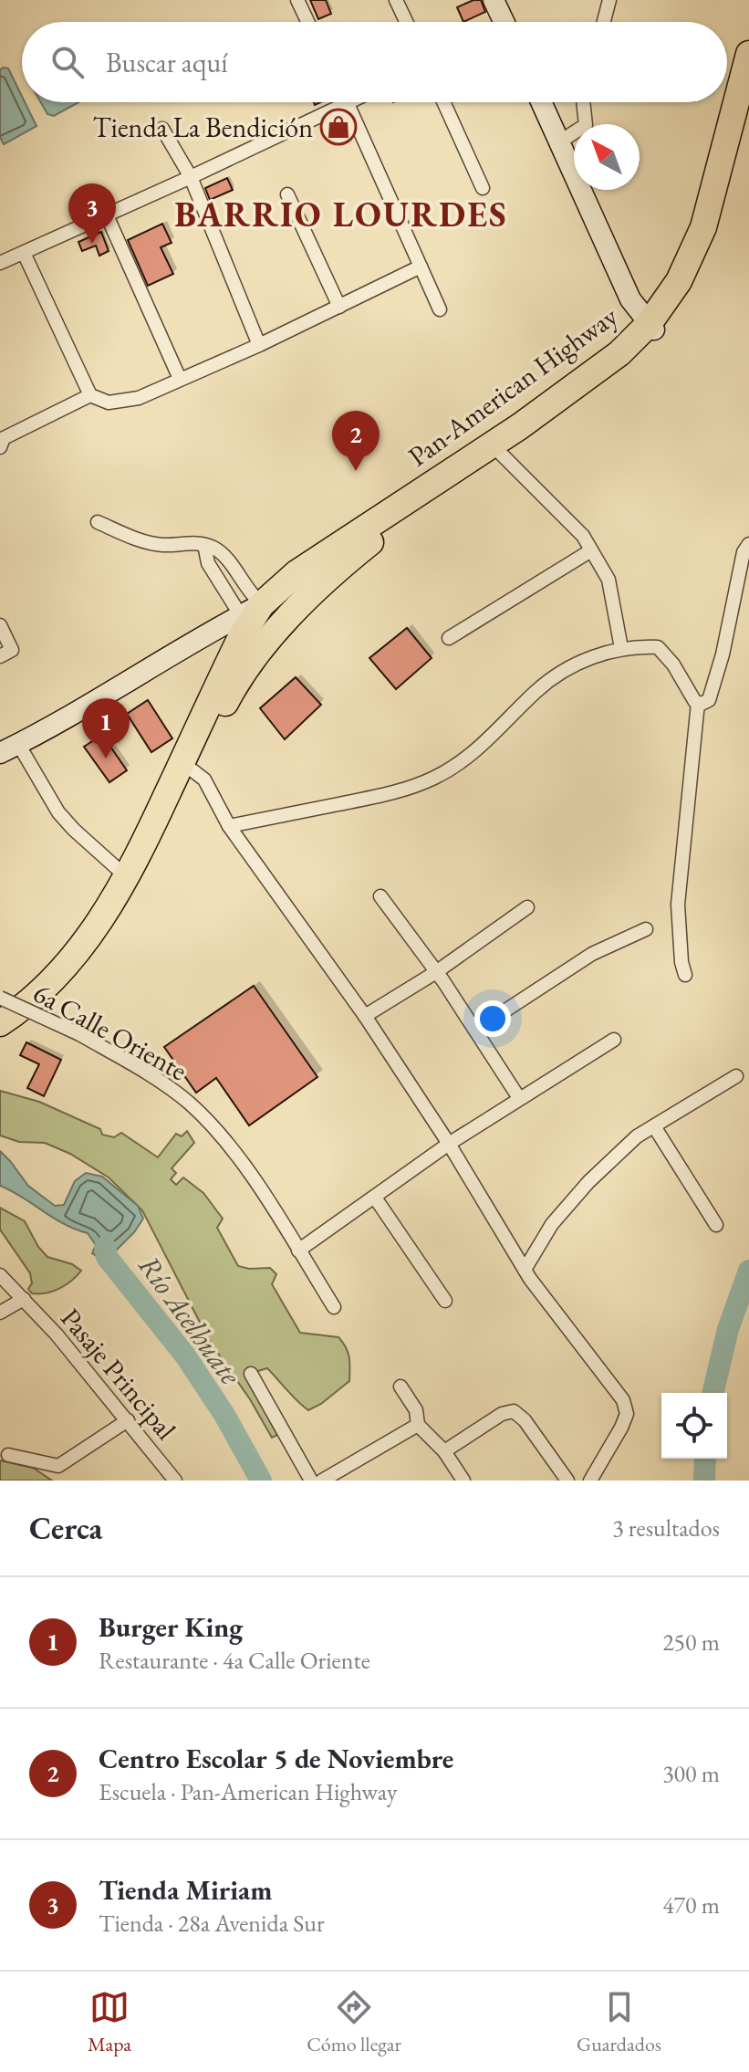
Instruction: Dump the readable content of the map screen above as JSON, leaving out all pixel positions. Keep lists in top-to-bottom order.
{
  "streets": {
    "highway": ["Pan-American Highway"],
    "street": ["6a Calle Oriente", "Pasaje Principal"]
  },
  "districts": ["BARRIO LOURDES"],
  "water": ["Río Acelhuate"],
  "places": {
    "shop": ["Tienda La Bendición"]
  },
  "north": "top left",
  "page": {
    "search": "Buscar aquí",
    "pins": ["3", "2", "1"],
    "heading": ["Cerca", "3 resultados"],
    "list": [
      {
        "mark": "1",
        "name": "Burger King",
        "note": "Restaurante · 4a Calle Oriente",
        "value": "250 m"
      },
      {
        "mark": "2",
        "name": "Centro Escolar 5 de Noviembre",
        "note": "Escuela · Pan-American Highway",
        "value": "300 m"
      },
      {
        "mark": "3",
        "name": "Tienda Miriam",
        "note": "Tienda · 28a Avenida Sur",
        "value": "470 m"
      }
    ],
    "nav": ["Mapa", "Cómo llegar", "Guardados"]
  }
}
